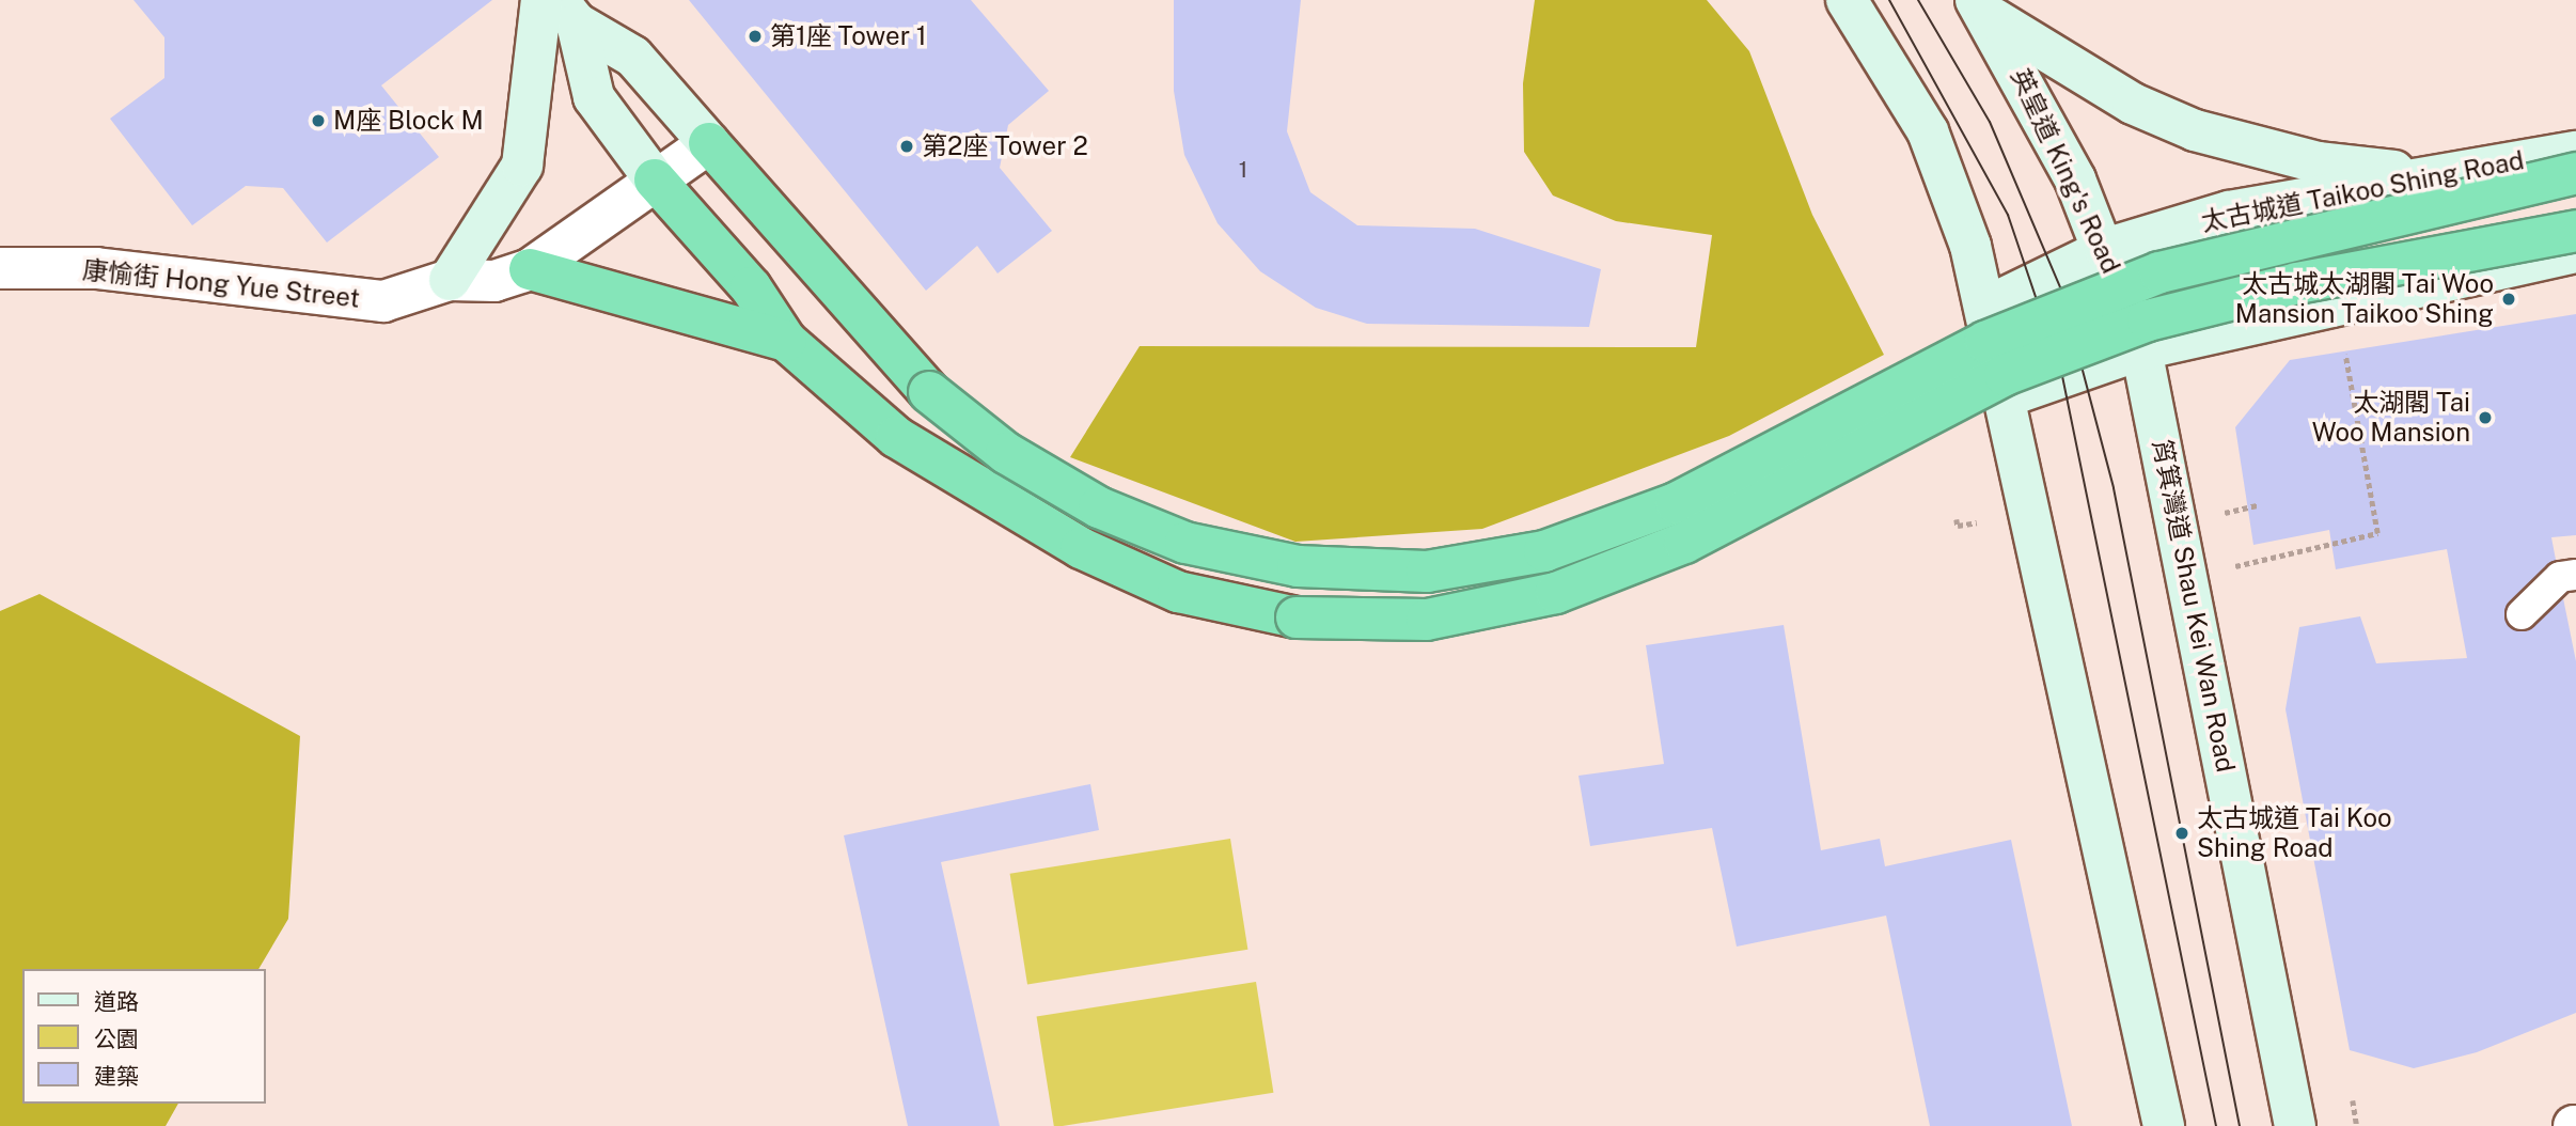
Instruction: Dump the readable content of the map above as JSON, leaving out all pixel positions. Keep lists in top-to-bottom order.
{
  "streets": {
    "main road": ["英皇道 King's Road", "太古城道 Taikoo Shing Road", "筲箕灣道 Shau Kei Wan Road"],
    "street": ["康愉街 Hong Yue Street"]
  },
  "crossings": [
    ["英皇道 King's Road", "太古城道 Taikoo Shing Road"],
    ["英皇道 King's Road", "筲箕灣道 Shau Kei Wan Road"]
  ],
  "places": [
    "第1座 Tower 1",
    "M座 Block M",
    "第2座 Tower 2",
    "太古城太湖閣 Tai Woo Mansion Taikoo Shing",
    "太湖閣 Tai Woo Mansion",
    "太古城道 Tai Koo Shing Road"
  ],
  "house_numbers": ["1"],
  "legend": ["道路", "公園", "建築"]
}
